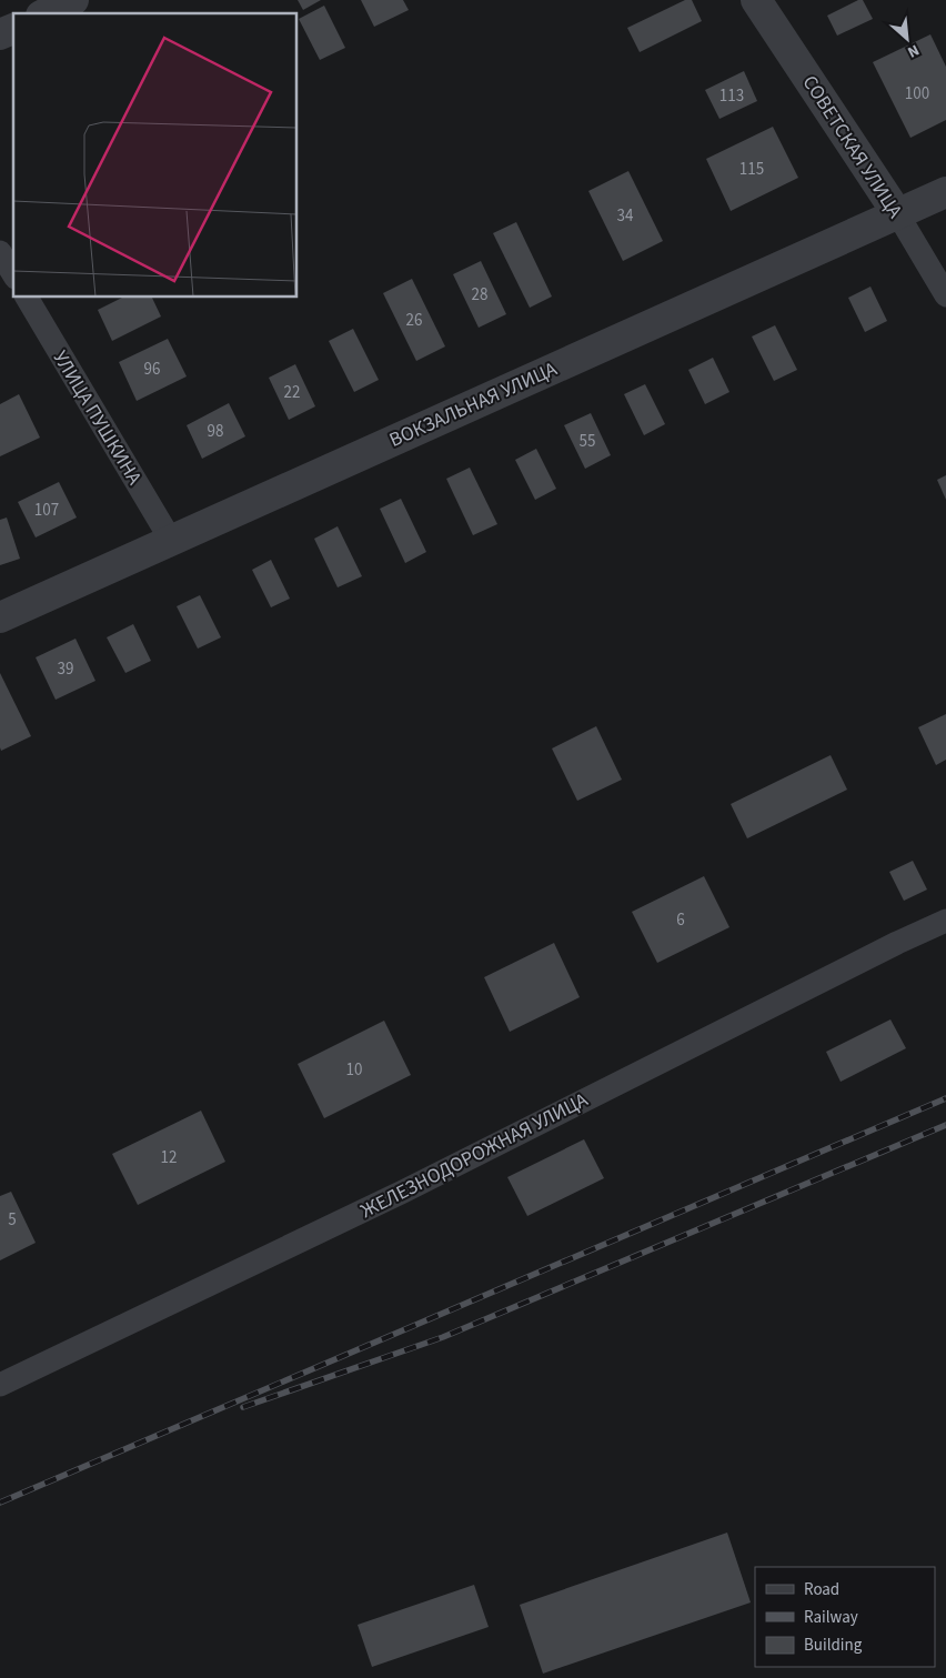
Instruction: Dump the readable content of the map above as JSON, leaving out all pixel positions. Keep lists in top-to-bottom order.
{
  "streets": {
    "street": [
      "СОВЕТСКАЯ УЛИЦА",
      "ВОКЗАЛЬНАЯ УЛИЦА",
      "УЛИЦА ПУШКИНА",
      "ЖЕЛЕЗНОДОРОЖНАЯ УЛИЦА"
    ]
  },
  "crossings": [
    ["СОВЕТСКАЯ УЛИЦА", "ВОКЗАЛЬНАЯ УЛИЦА"],
    ["ВОКЗАЛЬНАЯ УЛИЦА", "УЛИЦА ПУШКИНА"]
  ],
  "house_numbers": [
    "100",
    "113",
    "115",
    "34",
    "28",
    "26",
    "96",
    "22",
    "98",
    "55",
    "107",
    "39",
    "6",
    "10",
    "12",
    "5"
  ],
  "legend": ["Road", "Railway", "Building"],
  "north": "bottom right"
}
